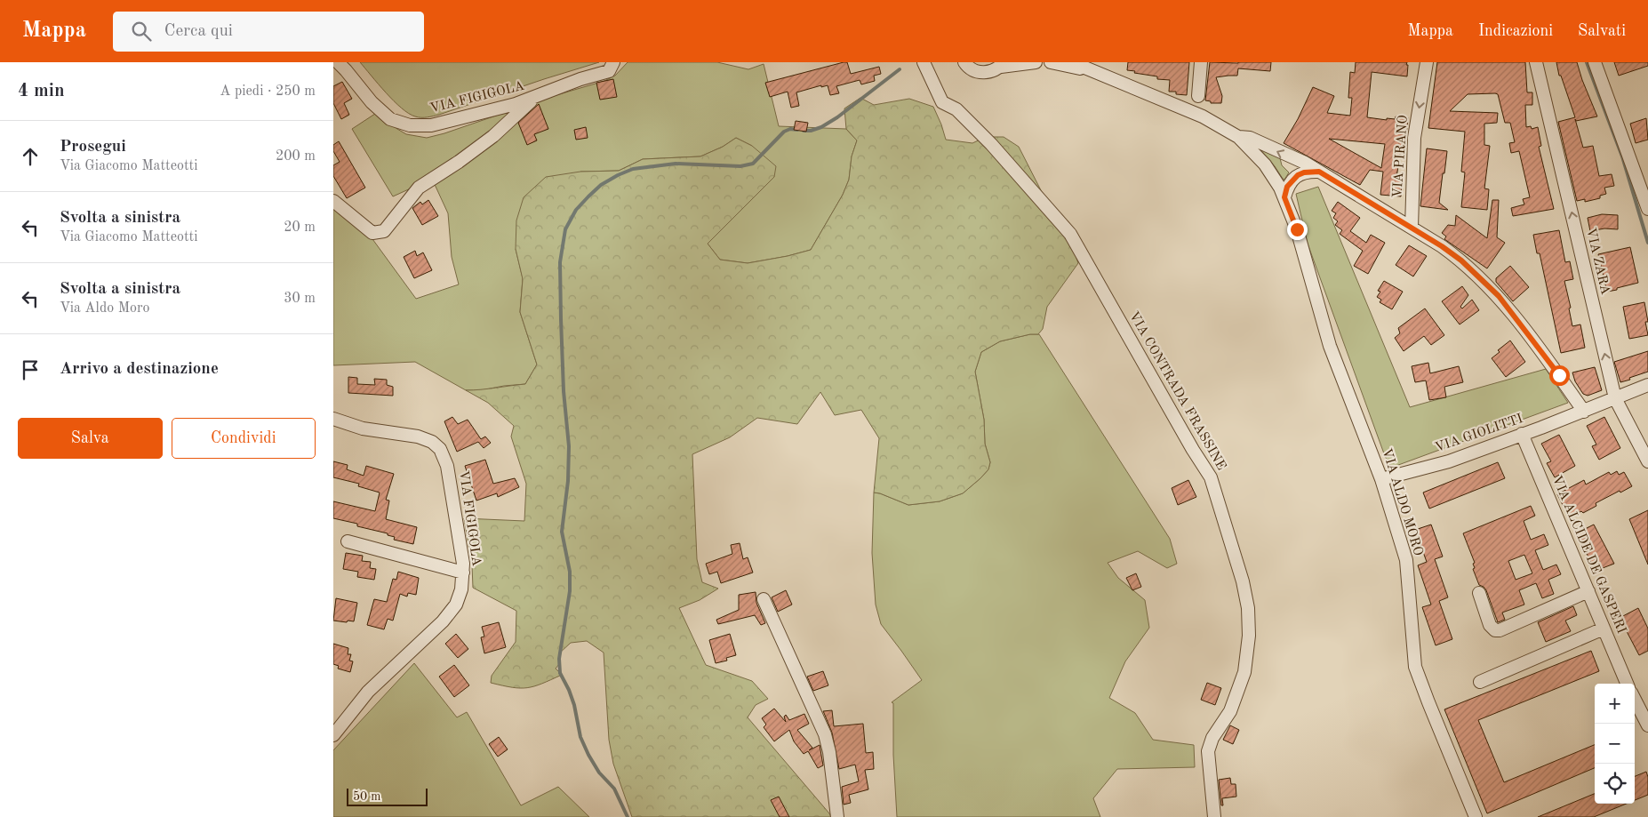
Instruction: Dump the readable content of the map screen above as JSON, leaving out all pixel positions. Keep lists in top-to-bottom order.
{
  "streets": {
    "street": [
      "VIA FIGIGOLA",
      "VIA PIRANO",
      "VIA ZARA",
      "VIA CONTRADA FRASSINE",
      "VIA GIOLITTI",
      "VIA ALDO MORO",
      "VIA ALCIDE DE GASPERI"
    ]
  },
  "crossings": [
    ["VIA ZARA", "VIA GIOLITTI"],
    ["VIA GIOLITTI", "VIA ALDO MORO"],
    ["VIA GIOLITTI", "VIA ALCIDE DE GASPERI"]
  ],
  "one_way": ["VIA PIRANO"],
  "scale_bar": "50 m",
  "page": {
    "header": "Mappa",
    "search": "Cerca qui",
    "nav": ["Mappa", "Indicazioni", "Salvati"],
    "heading": ["4 min", "A piedi · 250 m"],
    "list": [
      ["Prosegui", "Via Giacomo Matteotti", "200 m"],
      ["Svolta a sinistra", "Via Giacomo Matteotti", "20 m"],
      ["Svolta a sinistra", "Via Aldo Moro", "30 m"],
      "Arrivo a destinazione"
    ],
    "buttons": ["Salva", "Condividi"],
    "map_buttons": ["+", "−"],
    "scale": "50 m"
  }
}
